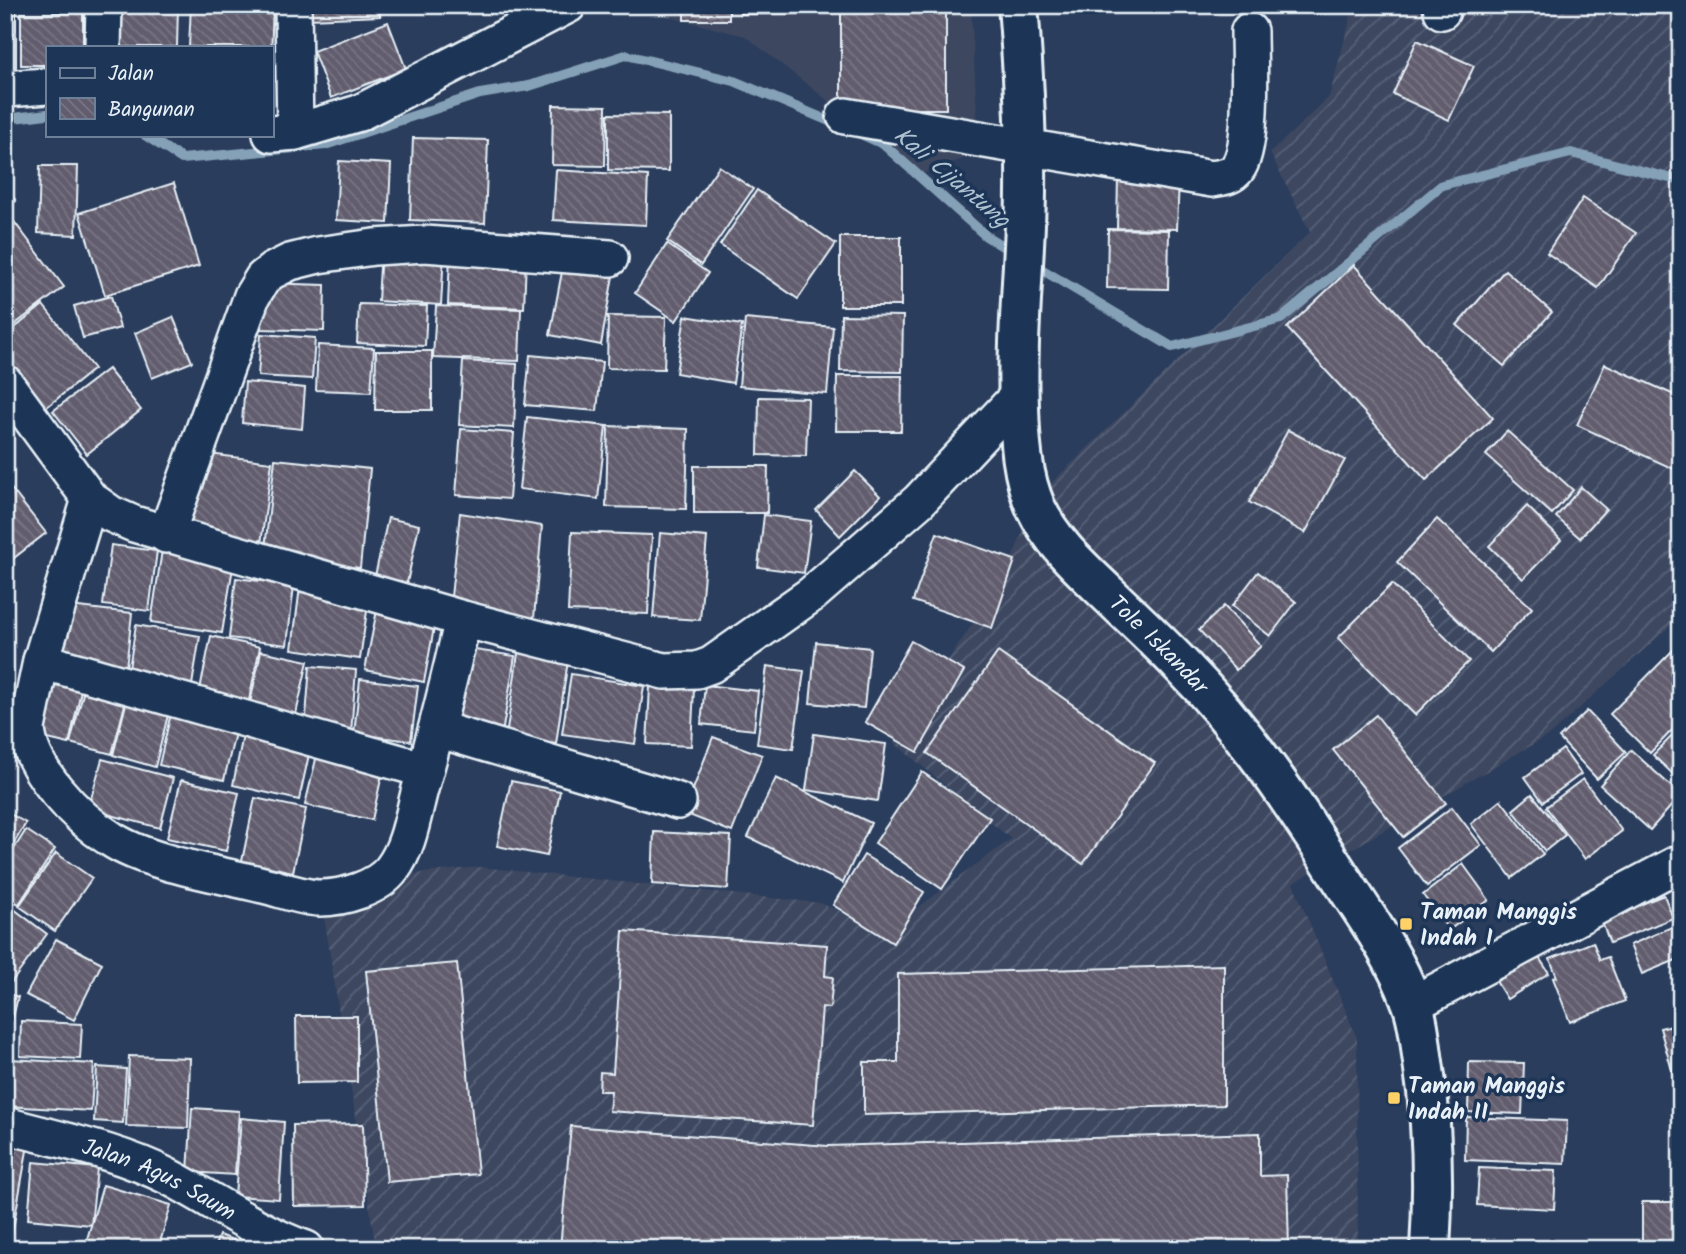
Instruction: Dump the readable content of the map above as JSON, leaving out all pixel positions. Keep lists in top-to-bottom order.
{
  "streets": {
    "main road": ["Tole Iskandar"],
    "street": ["Jalan Agus Saum"]
  },
  "water": ["Kali Cijantung"],
  "places": {
    "transit": ["Taman Manggis Indah I", "Taman Manggis Indah II"]
  },
  "legend": ["Jalan", "Bangunan"]
}
